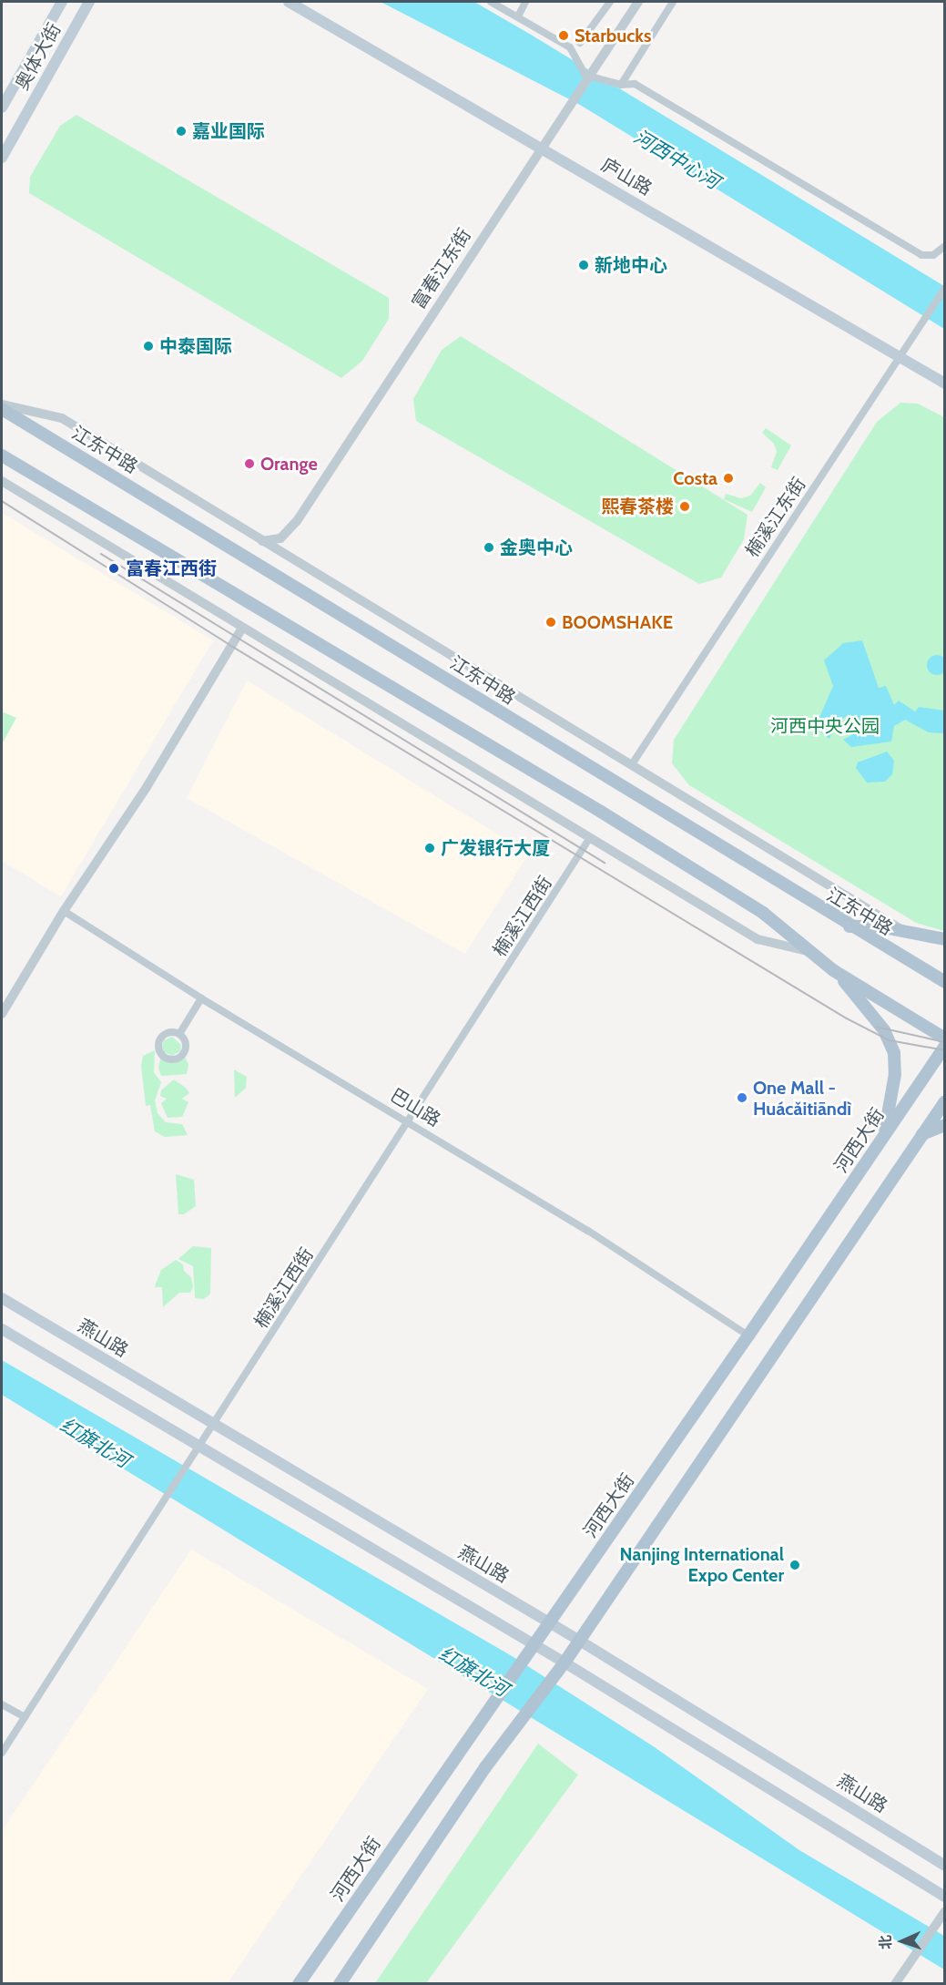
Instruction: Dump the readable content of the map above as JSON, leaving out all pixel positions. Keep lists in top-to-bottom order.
{
  "streets": {
    "main road": [
      "奥体大街",
      "庐山路",
      "江东中路",
      "河西大街",
      "燕山路"
    ],
    "street": [
      "富春江东街",
      "楠溪江东街",
      "楠溪江西街",
      "巴山路"
    ]
  },
  "crossings": [
    ["庐山路", "富春江东街"],
    ["庐山路", "楠溪江东街"],
    ["富春江东街", "江东中路"],
    ["江东中路", "楠溪江东街"],
    ["楠溪江西街", "巴山路"],
    ["楠溪江西街", "燕山路"],
    ["巴山路", "河西大街"],
    ["河西大街", "燕山路"]
  ],
  "water": ["河西中心河", "红旗北河"],
  "parks": ["河西中央公园"],
  "places": [
    "Starbucks",
    "嘉业国际",
    "新地中心",
    "中泰国际",
    "Orange",
    "Costa",
    "熙春茶楼",
    "金奥中心",
    "富春江西街",
    "BOOMSHAKE",
    "广发银行大厦",
    "One Mall - Huácǎitiāndì",
    "Nanjing International Expo Center"
  ],
  "north": "left"
}
